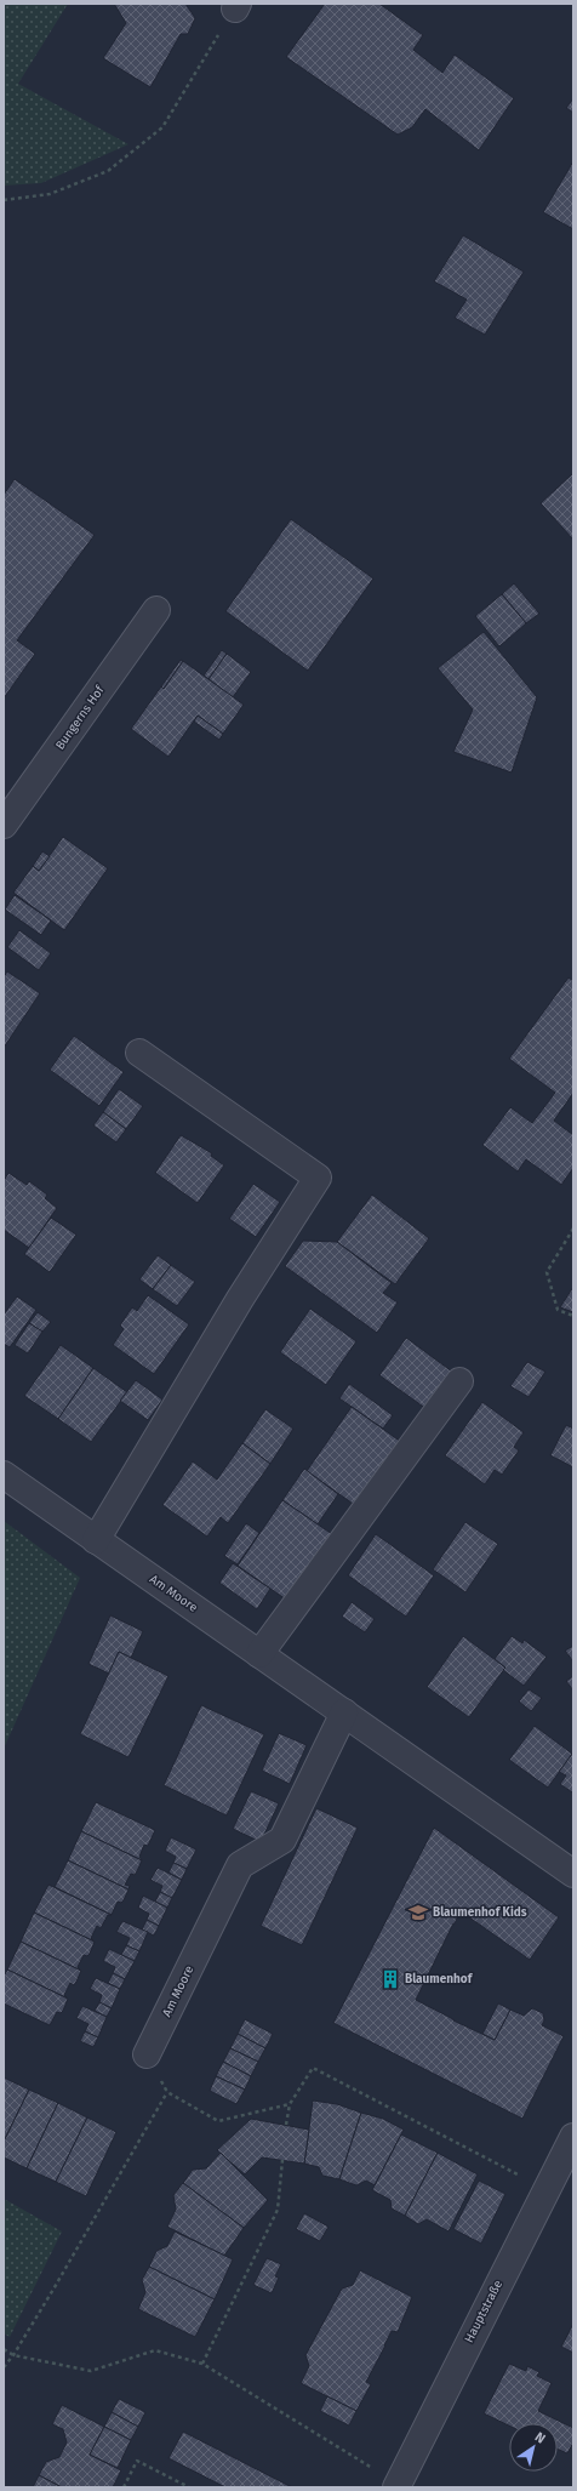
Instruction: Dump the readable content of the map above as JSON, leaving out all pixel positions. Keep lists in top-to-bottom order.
{
  "streets": {
    "street": ["Bungerns Hof", "Am Moore", "Hauptstraße"]
  },
  "places": {
    "school or university": ["Blaumenhof Kids"],
    "building": ["Blaumenhof"]
  },
  "north": "top right"
}
